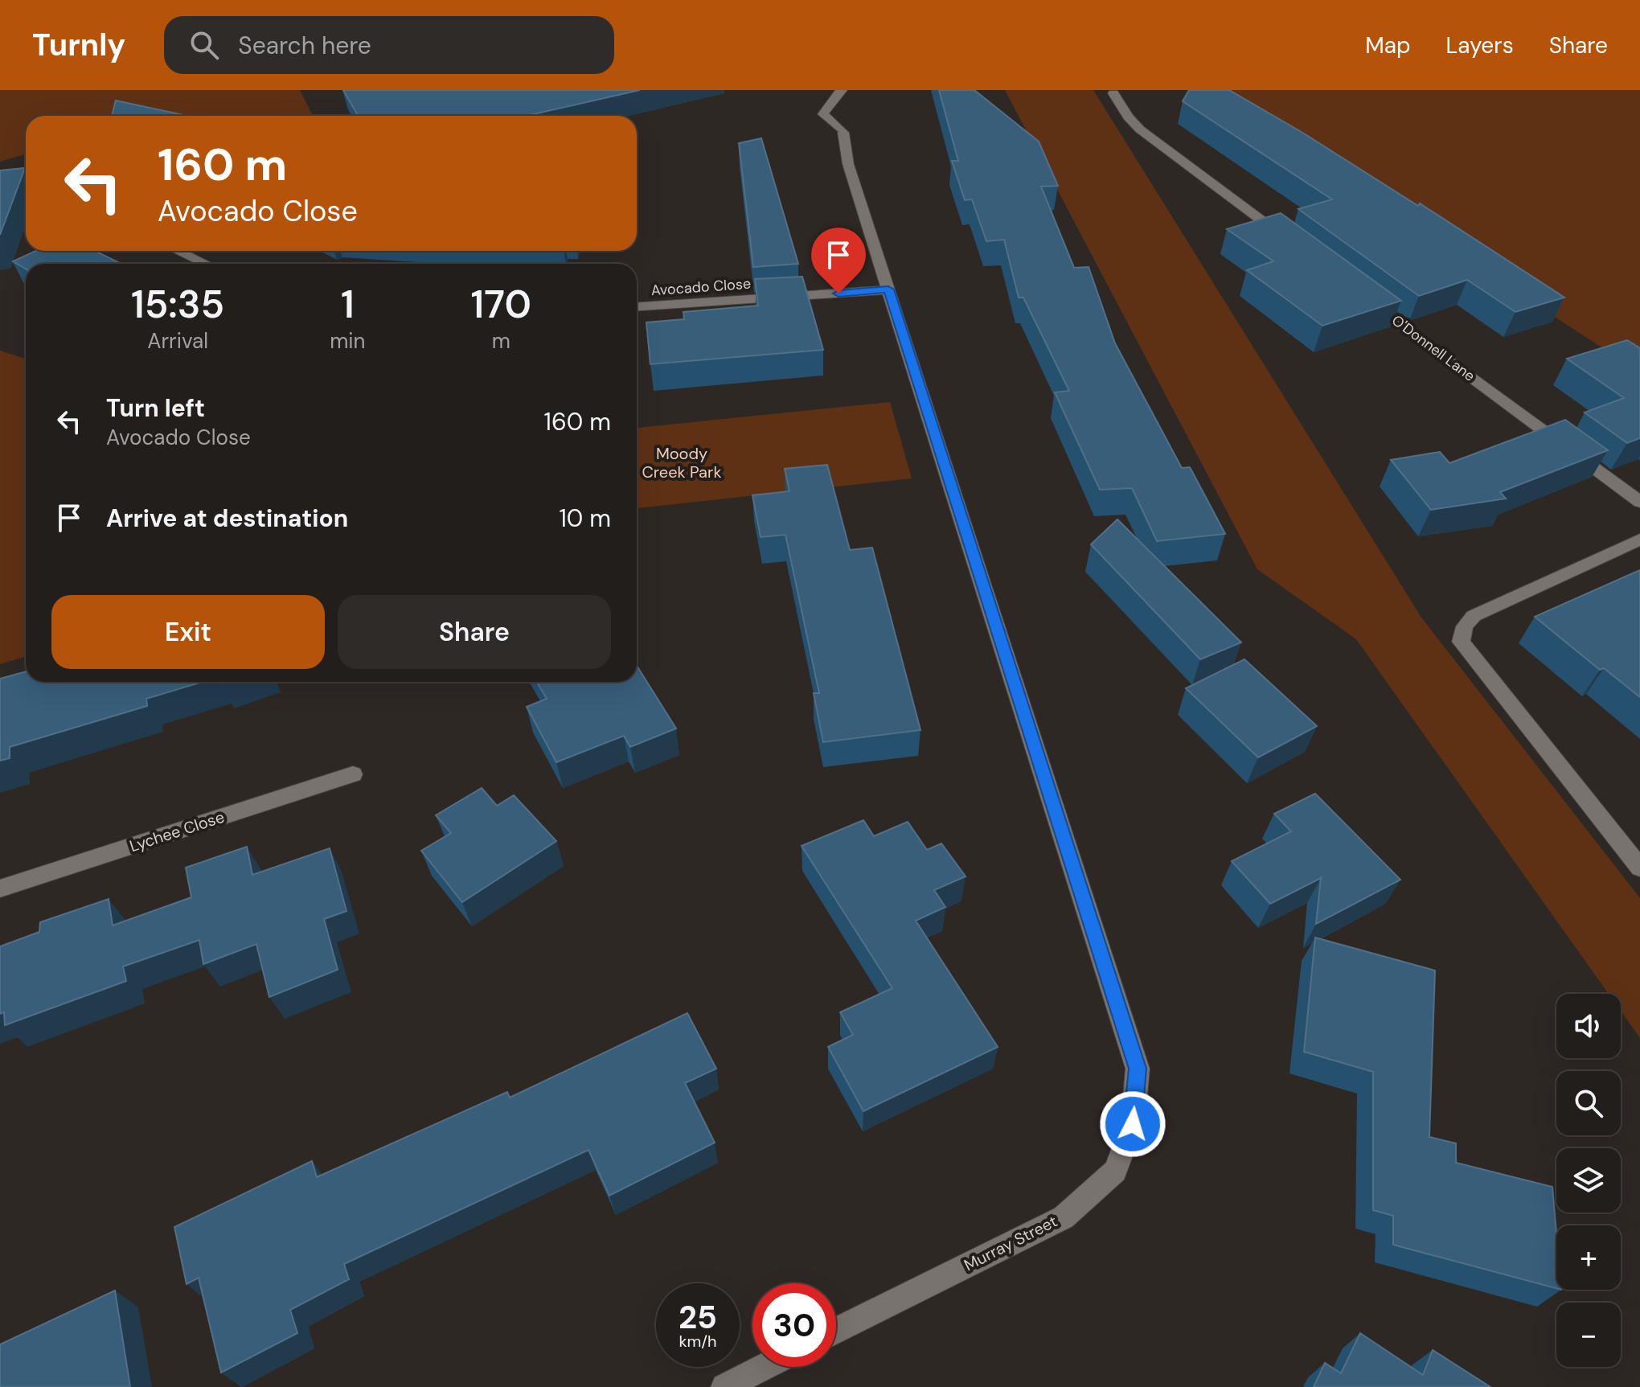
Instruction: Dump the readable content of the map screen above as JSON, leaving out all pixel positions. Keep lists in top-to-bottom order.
{
  "streets": {
    "street": [
      "Avocado Close",
      "O'Donnell Lane",
      "Lychee Close",
      "Murray Street"
    ]
  },
  "crossings": [
    ["Avocado Close", "Murray Street"]
  ],
  "parks": ["Moody Creek Park"],
  "page": {
    "header": "Turnly",
    "search": "Search here",
    "nav": ["Map", "Layers", "Share"],
    "turn": ["160 m", "Avocado Close"],
    "eta": [
      "15:35",
      "Arrival",
      "1",
      "min",
      "170",
      "m"
    ],
    "list": [
      {
        "name": "Turn left",
        "note": "Avocado Close",
        "value": "160 m"
      },
      {
        "name": "Arrive at destination",
        "value": "10 m"
      }
    ],
    "buttons": ["Exit", "Share"],
    "map_buttons": ["+", "−"],
    "speed": "25 km/h",
    "limit": "30"
  }
}
